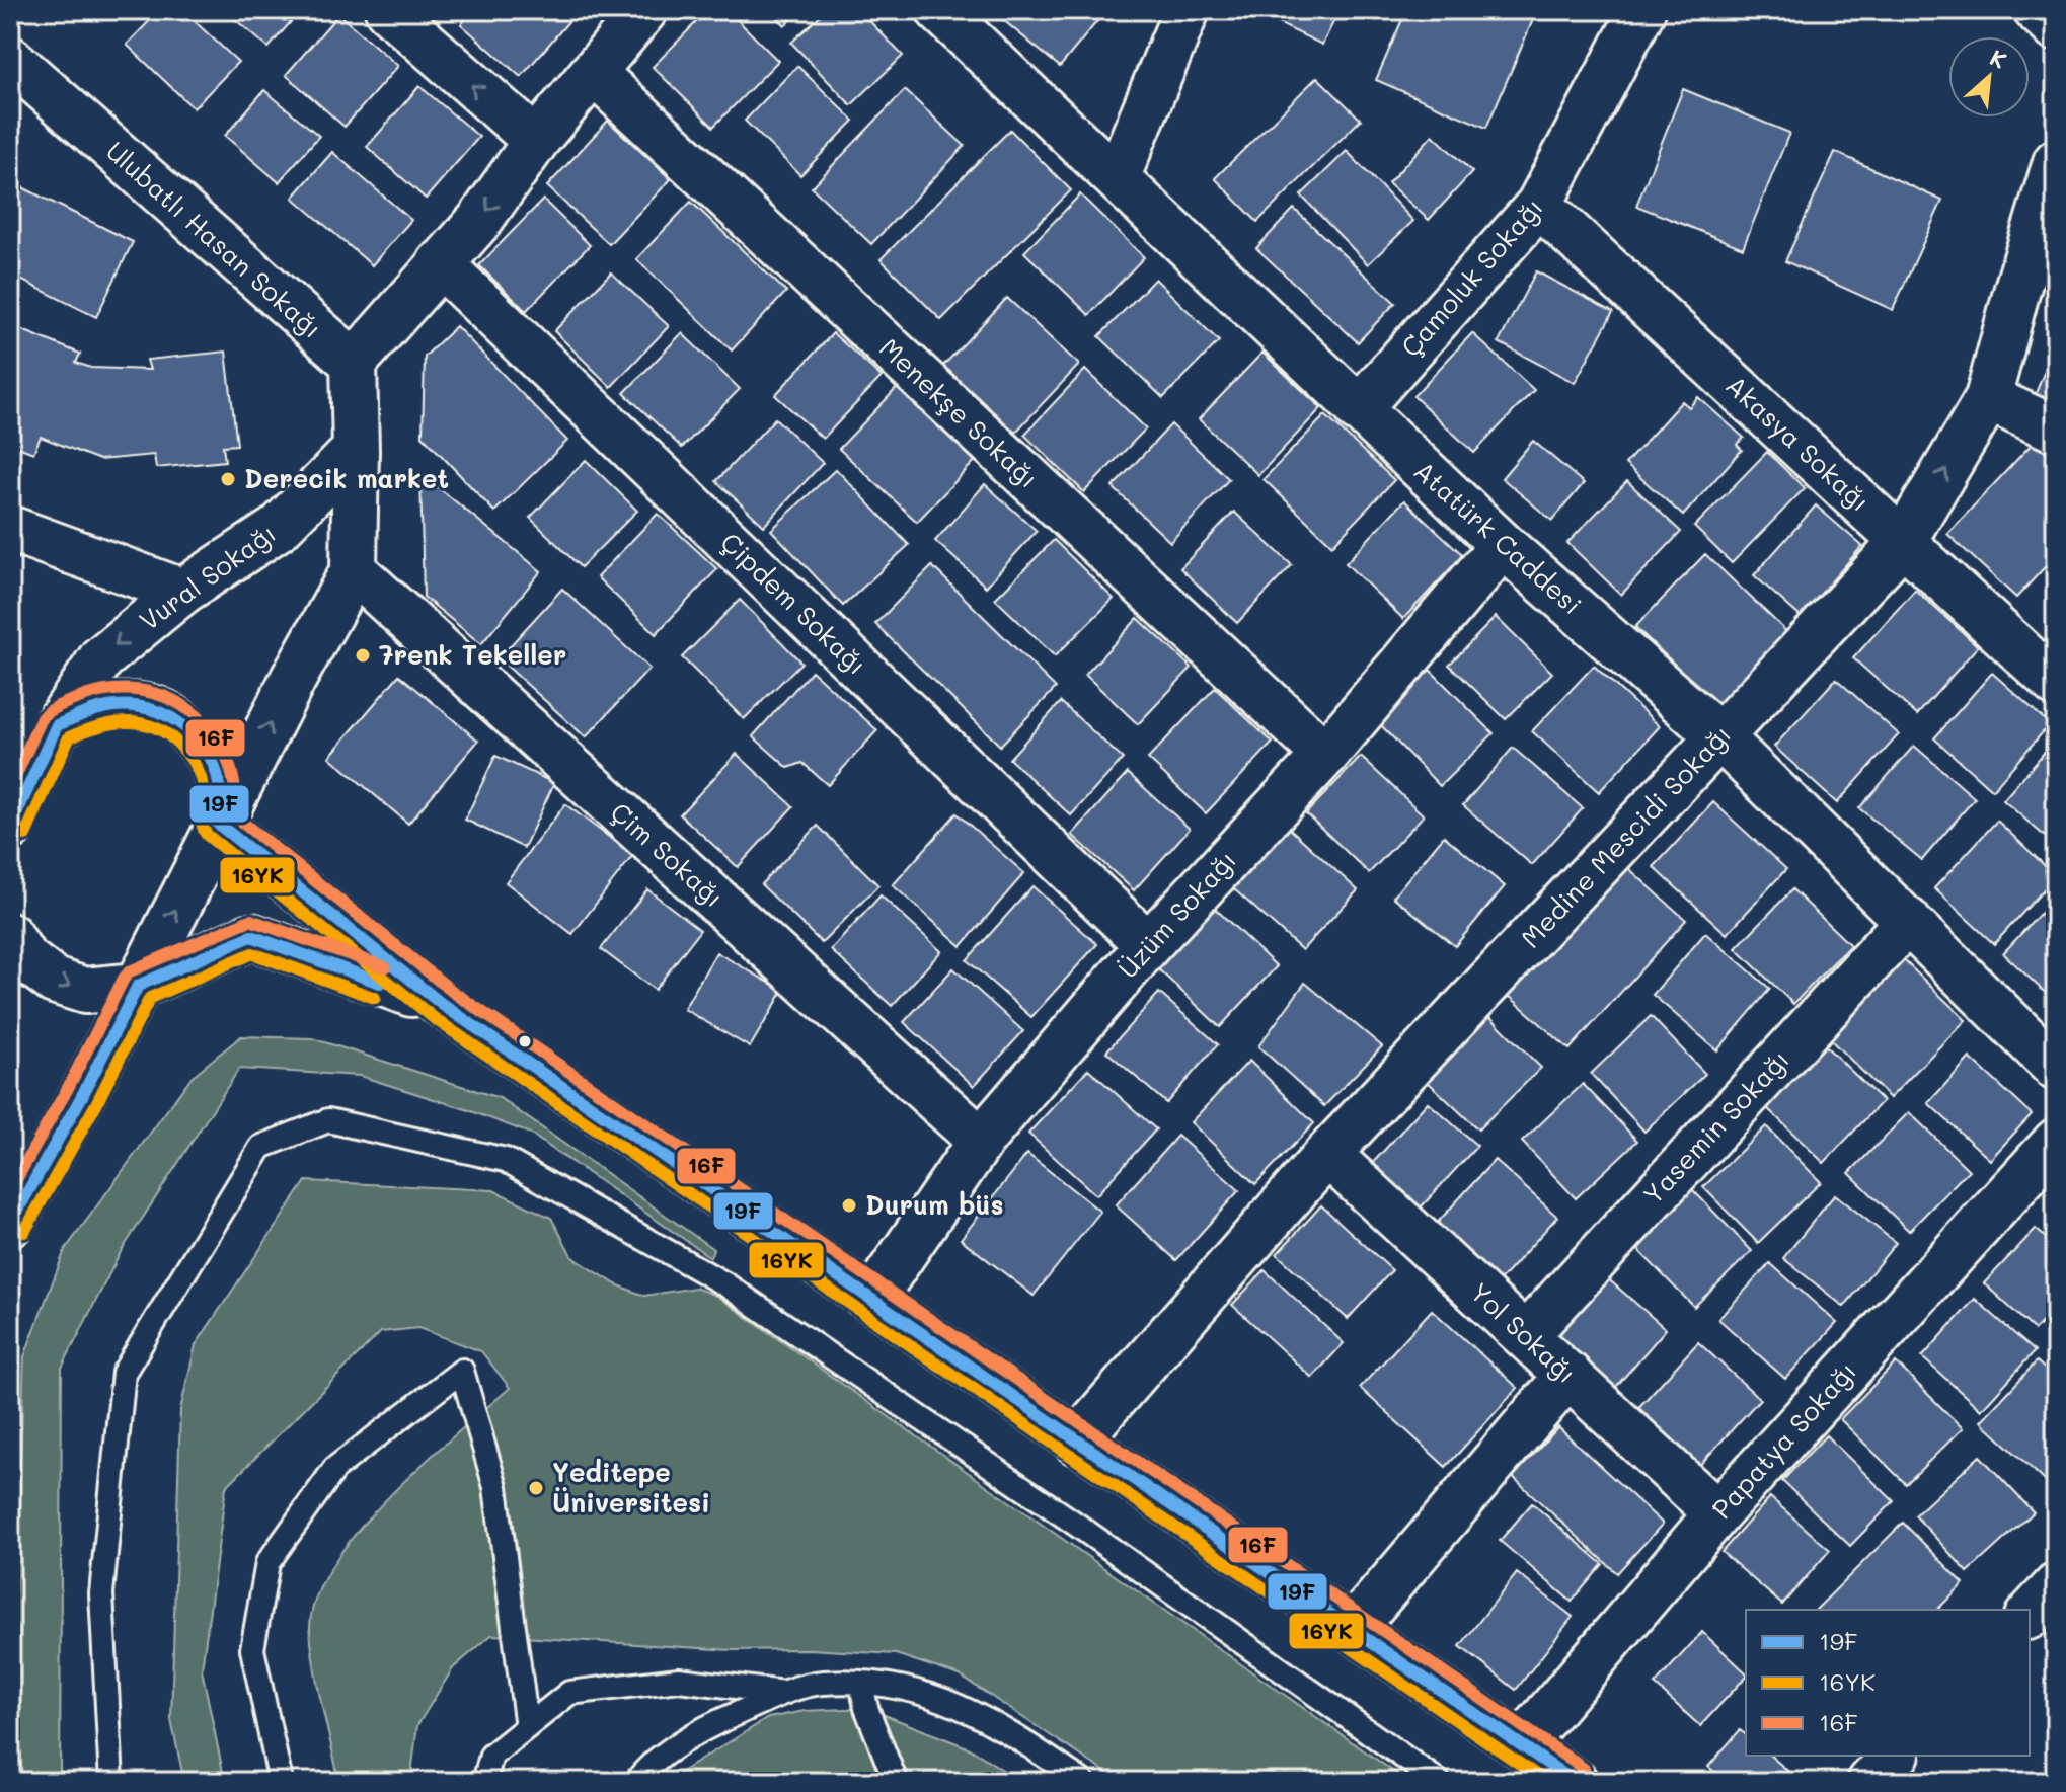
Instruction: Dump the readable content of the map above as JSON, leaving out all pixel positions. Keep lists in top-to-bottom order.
{
  "streets": {
    "street": [
      "Ulubatlı Hasan Sokağı",
      "Çamoluk Sokağı",
      "Menekşe Sokağı",
      "Akasya Sokağı",
      "Atatürk Caddesi",
      "Vural Sokağı",
      "Çipdem Sokağı",
      "Medine Mescidi Sokağı",
      "Çim Sokağı",
      "Üzüm Sokağı",
      "Yasemin Sokağı",
      "Yol Sokağı",
      "Papatya Sokağı"
    ]
  },
  "crossings": [
    ["Çamoluk Sokağı", "Akasya Sokağı"],
    ["Çamoluk Sokağı", "Atatürk Caddesi"],
    ["Menekşe Sokağı", "Üzüm Sokağı"],
    ["Akasya Sokağı", "Medine Mescidi Sokağı"],
    ["Atatürk Caddesi", "Medine Mescidi Sokağı"],
    ["Atatürk Caddesi", "Üzüm Sokağı"],
    ["Atatürk Caddesi", "Yasemin Sokağı"],
    ["Çipdem Sokağı", "Üzüm Sokağı"],
    ["Medine Mescidi Sokağı", "Yol Sokağı"],
    ["Çim Sokağı", "Üzüm Sokağı"],
    ["Yasemin Sokağı", "Yol Sokağı"],
    ["Yol Sokağı", "Papatya Sokağı"]
  ],
  "places": [
    "Derecik market",
    "7renk Tekeller",
    "Durum büs",
    "Yeditepe Üniversitesi"
  ],
  "lines": ["transit line 16F", "transit line 19F", "transit line 16YK"],
  "legend": ["19F", "16YK", "16F"],
  "north": "top right"
}
